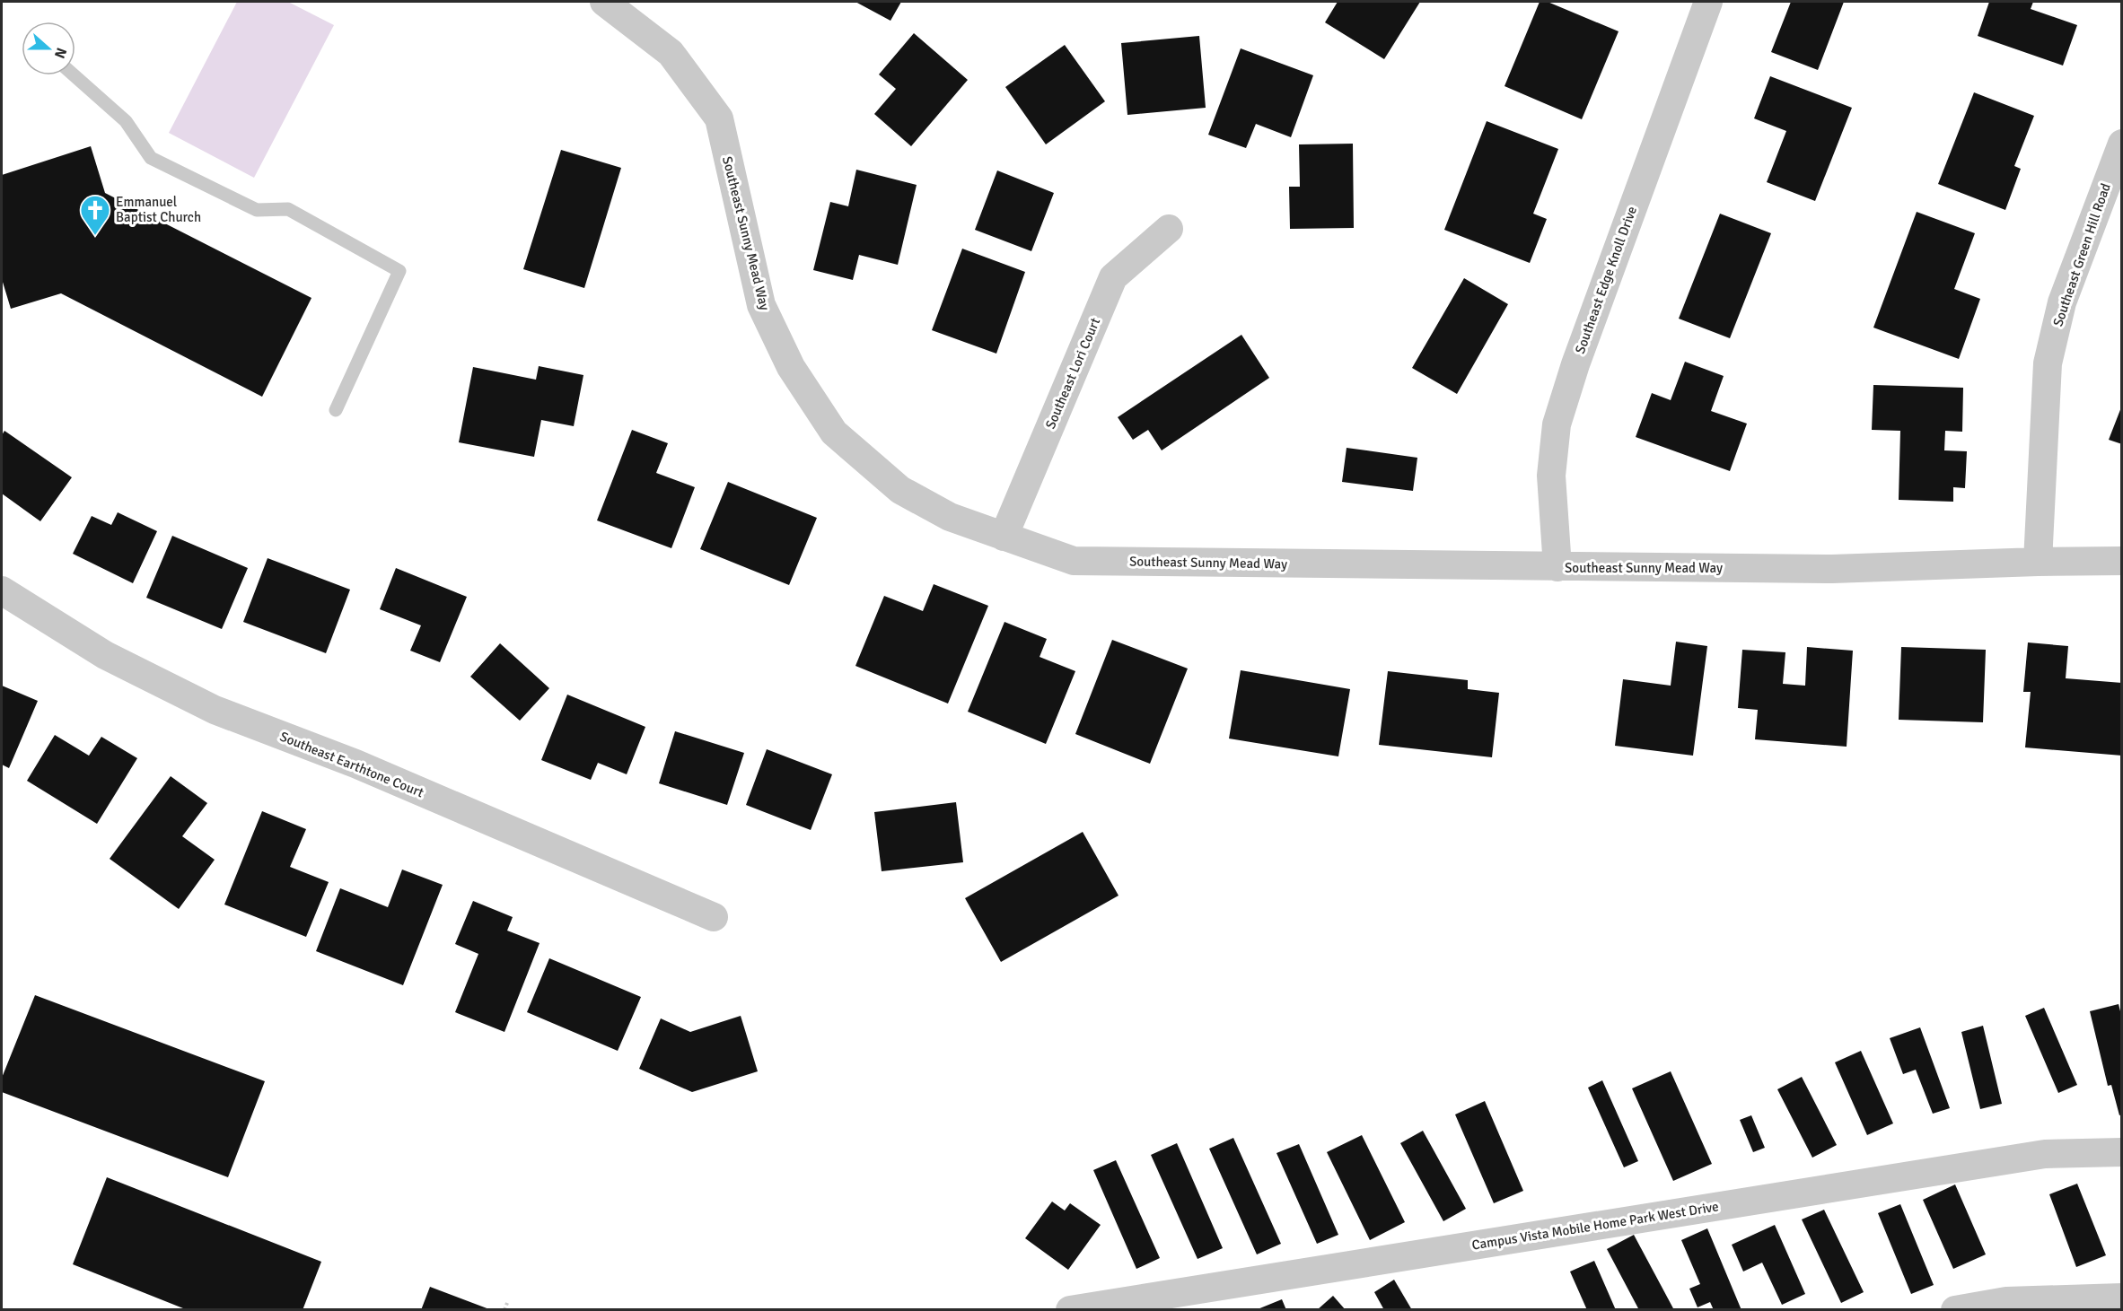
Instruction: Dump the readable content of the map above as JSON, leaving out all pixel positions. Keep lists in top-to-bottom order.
{
  "streets": {
    "street": [
      "Southeast Sunny Mead Way",
      "Southeast Green Hill Road",
      "Southeast Edge Knoll Drive",
      "Southeast Lori Court",
      "Southeast Earthtone Court",
      "Campus Vista Mobile Home Park West Drive"
    ]
  },
  "crossings": [
    ["Southeast Sunny Mead Way", "Southeast Green Hill Road"],
    ["Southeast Sunny Mead Way", "Southeast Edge Knoll Drive"],
    ["Southeast Sunny Mead Way", "Southeast Lori Court"]
  ],
  "places": {
    "church": ["Emmanuel Baptist Church"]
  },
  "north": "right"
}
